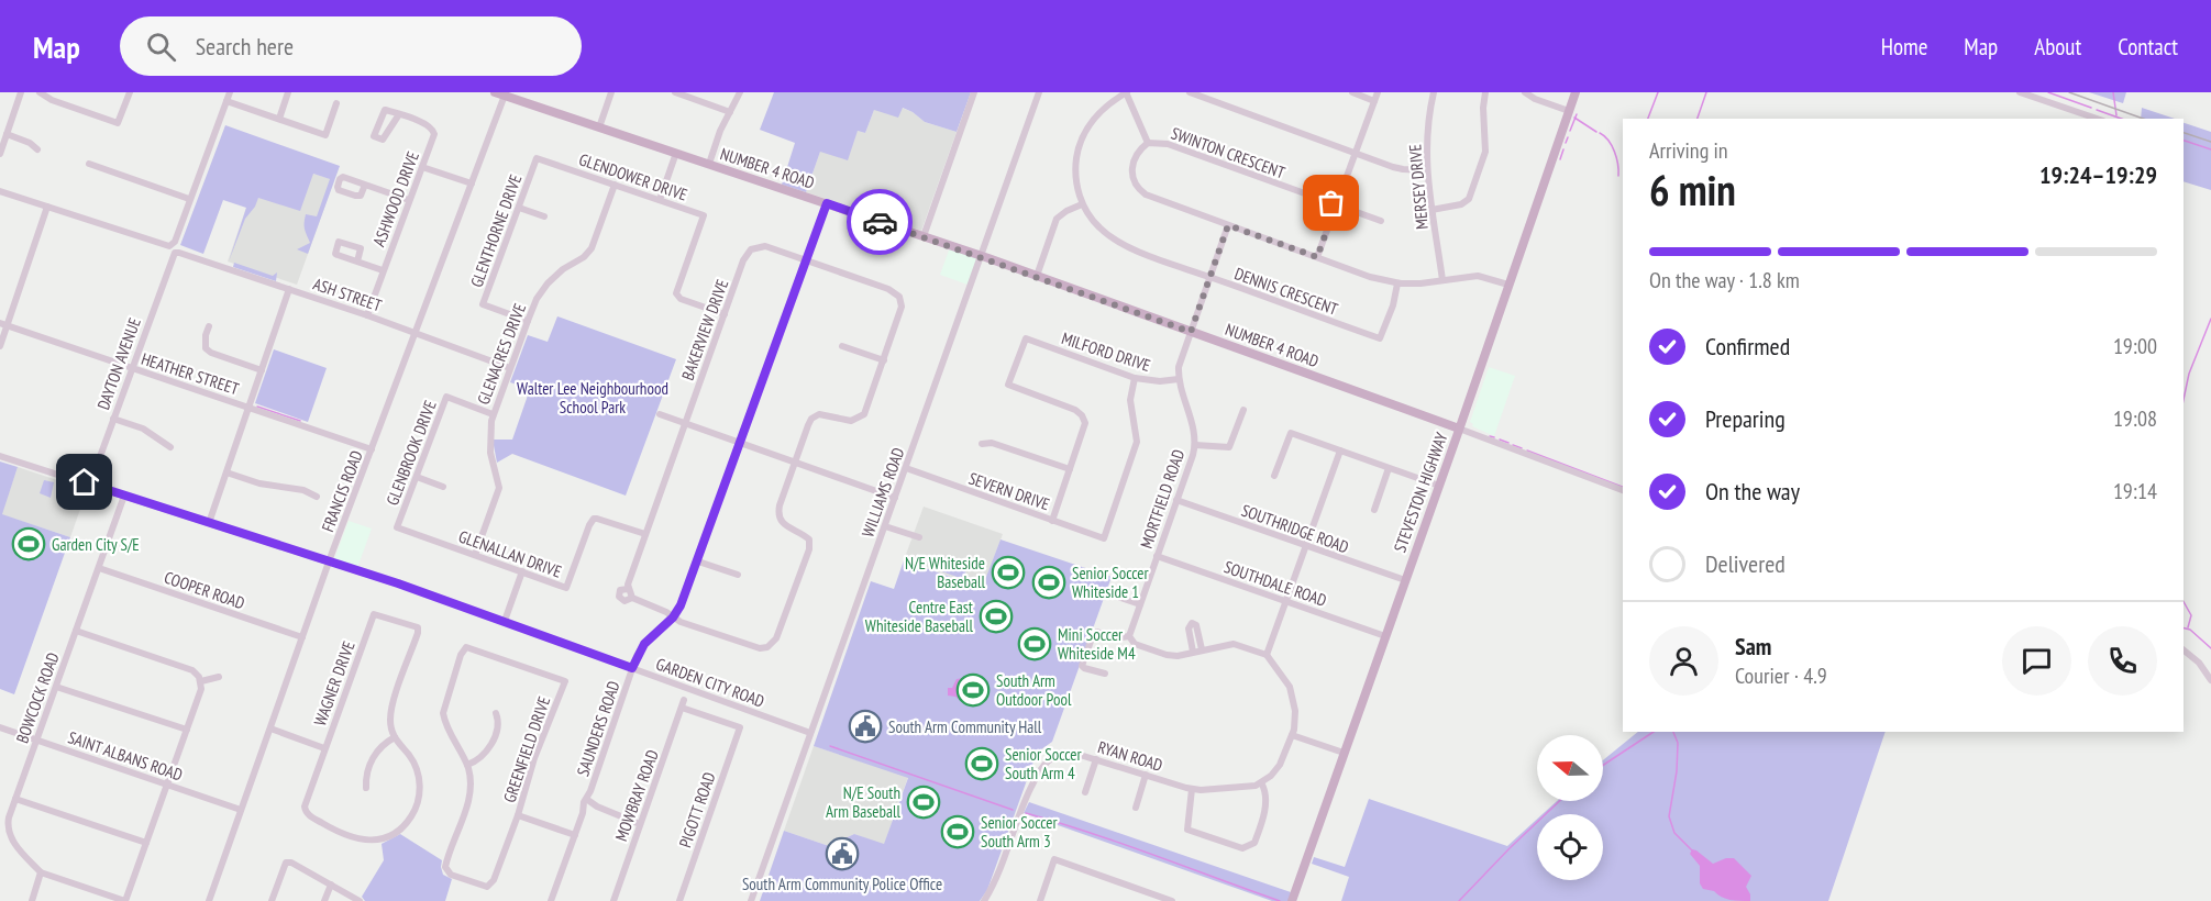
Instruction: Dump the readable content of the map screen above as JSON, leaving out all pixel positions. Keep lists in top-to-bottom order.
{
  "streets": {
    "main road": ["NUMBER 4 ROAD", "STEVESTON HIGHWAY"],
    "street": [
      "SWINTON CRESCENT",
      "GLENDOWER DRIVE",
      "MERSEY DRIVE",
      "ASHWOOD DRIVE",
      "GLENTHORNE DRIVE",
      "DENNIS CRESCENT",
      "ASH STREET",
      "BAKERVIEW DRIVE",
      "MILFORD DRIVE",
      "GLENACRES DRIVE",
      "DAYTON AVENUE",
      "HEATHER STREET",
      "GLENBROOK DRIVE",
      "FRANCIS ROAD",
      "SEVERN DRIVE",
      "WILLIAMS ROAD",
      "MORTFIELD ROAD",
      "SOUTHRIDGE ROAD",
      "GLENALLAN DRIVE",
      "SOUTHDALE ROAD",
      "COOPER ROAD",
      "GARDEN CITY ROAD",
      "WAGNER DRIVE",
      "BOWCOCK ROAD",
      "SAUNDERS ROAD",
      "GREENFIELD DRIVE",
      "SAINT ALBANS ROAD",
      "RYAN ROAD",
      "MOWBRAY ROAD",
      "PIGOTT ROAD"
    ]
  },
  "crossings": [
    ["SWINTON CRESCENT", "MERSEY DRIVE"],
    ["SWINTON CRESCENT", "DENNIS CRESCENT"],
    ["SWINTON CRESCENT", "STEVESTON HIGHWAY"],
    ["SWINTON CRESCENT", "MORTFIELD ROAD"],
    ["NUMBER 4 ROAD", "FRANCIS ROAD"],
    ["NUMBER 4 ROAD", "WILLIAMS ROAD"],
    ["NUMBER 4 ROAD", "STEVESTON HIGHWAY"],
    ["NUMBER 4 ROAD", "MORTFIELD ROAD"],
    ["NUMBER 4 ROAD", "SAUNDERS ROAD"],
    ["GLENDOWER DRIVE", "GLENTHORNE DRIVE"],
    ["GLENDOWER DRIVE", "BAKERVIEW DRIVE"],
    ["GLENDOWER DRIVE", "GLENACRES DRIVE"],
    ["ASHWOOD DRIVE", "ASH STREET"],
    ["GLENTHORNE DRIVE", "GLENACRES DRIVE"],
    ["DENNIS CRESCENT", "MORTFIELD ROAD"],
    ["ASH STREET", "GLENACRES DRIVE"],
    ["ASH STREET", "DAYTON AVENUE"],
    ["ASH STREET", "FRANCIS ROAD"],
    ["BAKERVIEW DRIVE", "GLENALLAN DRIVE"],
    ["BAKERVIEW DRIVE", "SAUNDERS ROAD"],
    ["MILFORD DRIVE", "SEVERN DRIVE"],
    ["MILFORD DRIVE", "MORTFIELD ROAD"],
    ["GLENACRES DRIVE", "GLENBROOK DRIVE"],
    ["GLENACRES DRIVE", "GLENALLAN DRIVE"],
    ["DAYTON AVENUE", "HEATHER STREET"],
    ["DAYTON AVENUE", "GARDEN CITY ROAD"],
    ["HEATHER STREET", "FRANCIS ROAD"],
    ["GLENBROOK DRIVE", "GLENALLAN DRIVE"],
    ["FRANCIS ROAD", "COOPER ROAD"],
    ["FRANCIS ROAD", "GARDEN CITY ROAD"],
    ["FRANCIS ROAD", "SAINT ALBANS ROAD"],
    ["SEVERN DRIVE", "WILLIAMS ROAD"],
    ["WILLIAMS ROAD", "GARDEN CITY ROAD"],
    ["STEVESTON HIGHWAY", "SOUTHRIDGE ROAD"],
    ["STEVESTON HIGHWAY", "SOUTHDALE ROAD"],
    ["MORTFIELD ROAD", "SOUTHRIDGE ROAD"],
    ["MORTFIELD ROAD", "SOUTHDALE ROAD"],
    ["COOPER ROAD", "BOWCOCK ROAD"],
    ["GARDEN CITY ROAD", "BOWCOCK ROAD"],
    ["GARDEN CITY ROAD", "SAUNDERS ROAD"],
    ["GARDEN CITY ROAD", "MOWBRAY ROAD"],
    ["GARDEN CITY ROAD", "PIGOTT ROAD"],
    ["BOWCOCK ROAD", "SAINT ALBANS ROAD"]
  ],
  "parks": ["Walter Lee Neighbourhood School Park"],
  "places": {
    "sports": [
      "Garden City S/E",
      "N/E Whiteside Baseball",
      "Senior Soccer Whiteside 1",
      "Centre East Whiteside Baseball",
      "Mini Soccer Whiteside M4",
      "South Arm Outdoor Pool",
      "Senior Soccer South Arm 4",
      "N/E South Arm Baseball",
      "Senior Soccer South Arm 3"
    ],
    "public building": ["South Arm Community Hall", "South Arm Community Police Office"]
  },
  "north": "left",
  "page": {
    "header": "Map",
    "search": "Search here",
    "nav": [
      "Home",
      "Map",
      "About",
      "Contact"
    ],
    "heading": ["6 min", "Arriving in", "19:24–19:29"],
    "panel": ["Sam", "Courier · 4.9"],
    "bar": "On the way · 1.8 km",
    "list": [
      ["Confirmed", "19:00"],
      ["Preparing", "19:08"],
      ["On the way", "19:14"],
      "Delivered"
    ]
  }
}
